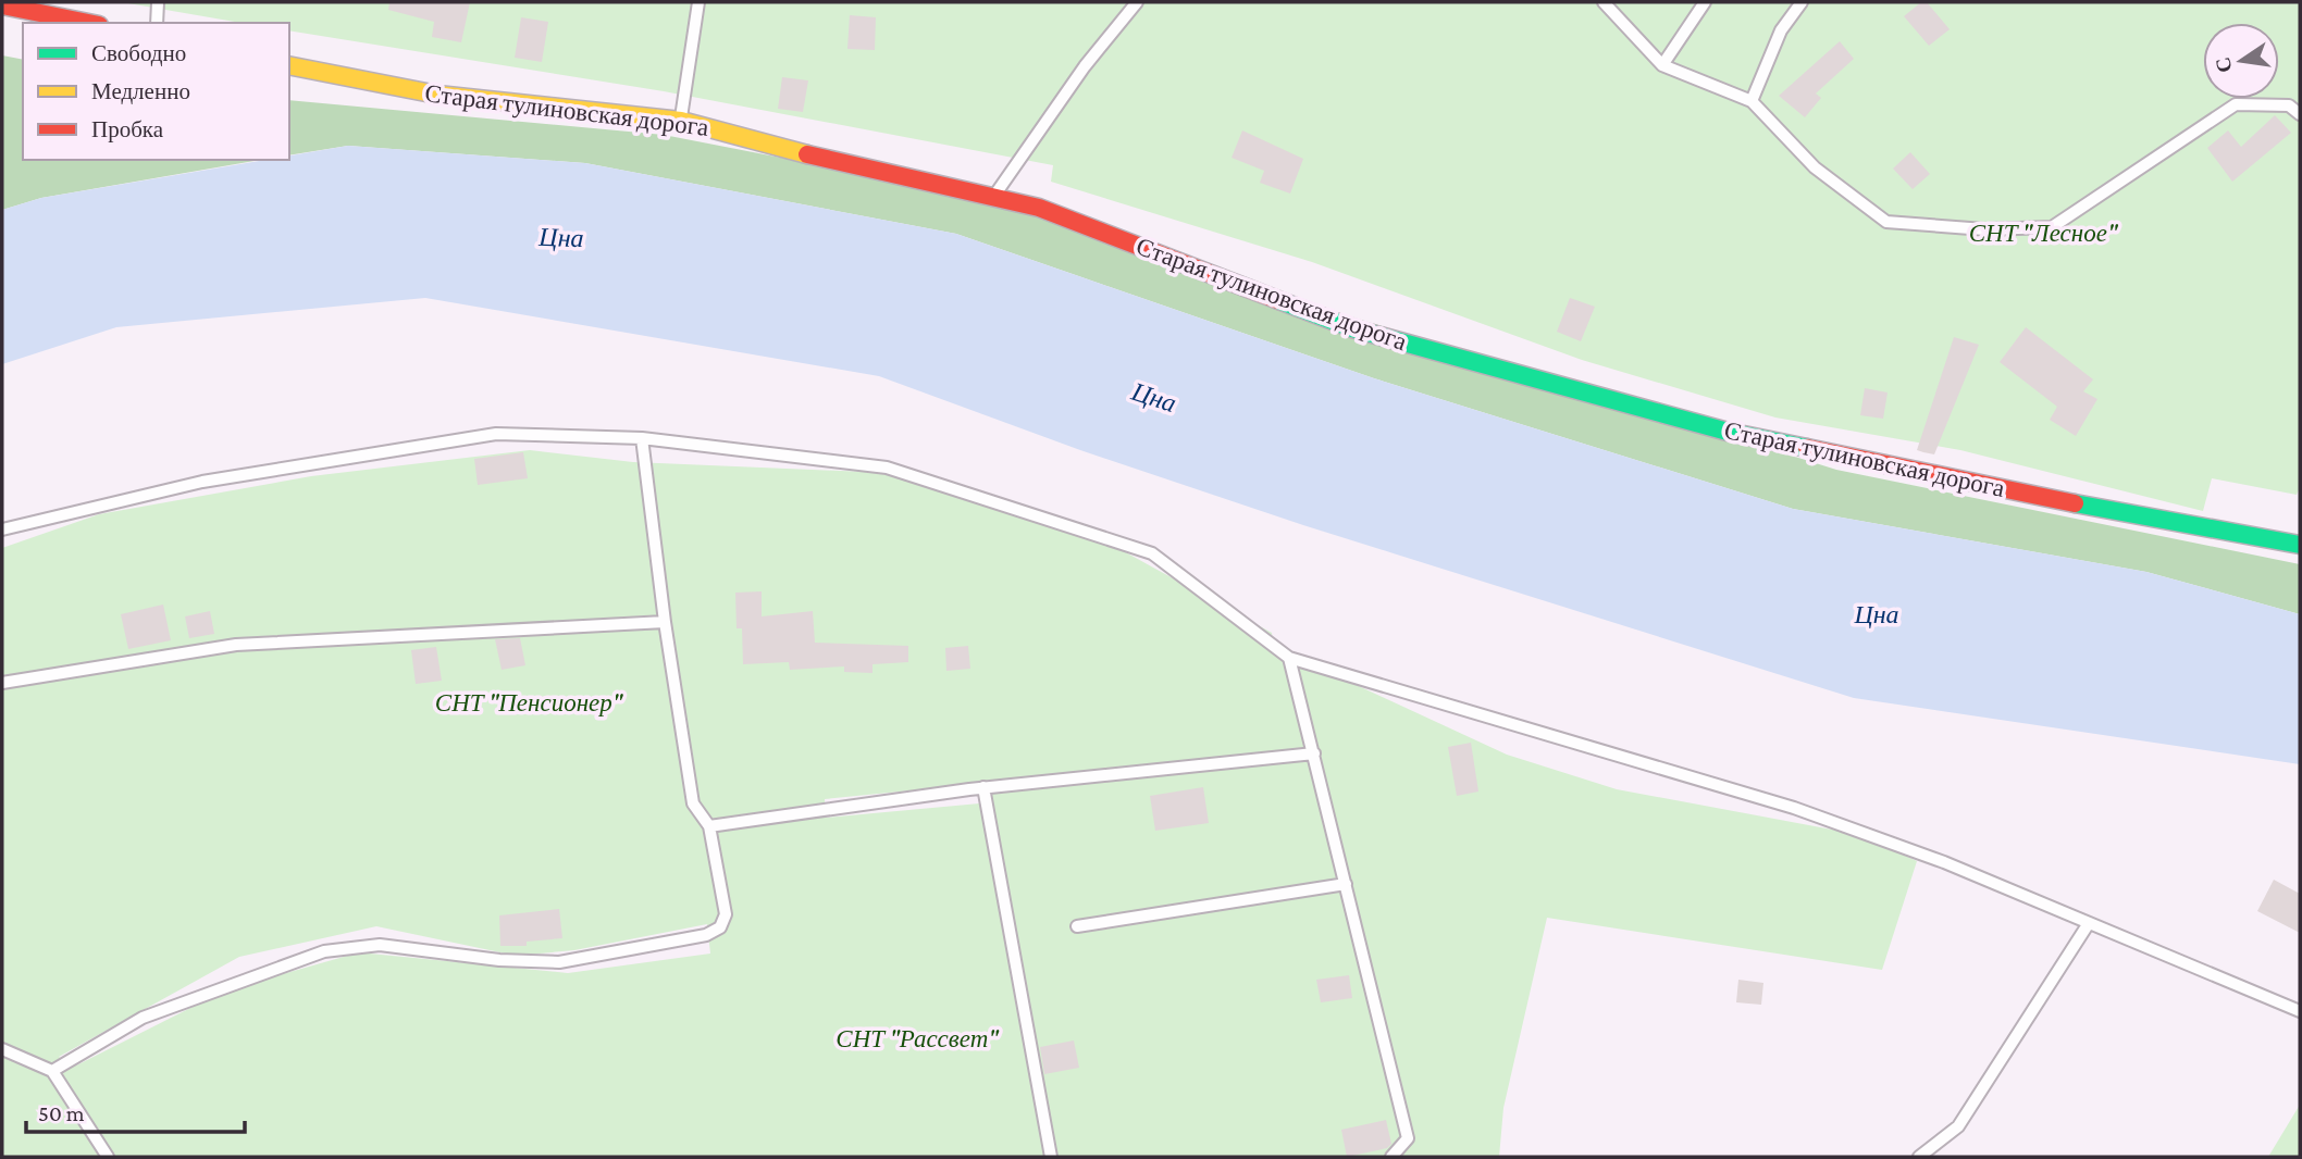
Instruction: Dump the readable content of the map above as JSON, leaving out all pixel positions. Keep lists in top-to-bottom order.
{
  "streets": {
    "street": ["Старая тулиновская дорога"]
  },
  "water": ["Цна"],
  "parks": ["СНТ \"Лесное\"", "СНТ \"Пенсионер\"", "СНТ \"Рассвет\""],
  "legend": ["Свободно", "Медленно", "Пробка"],
  "scale_bar": "50 m",
  "north": "left"
}
